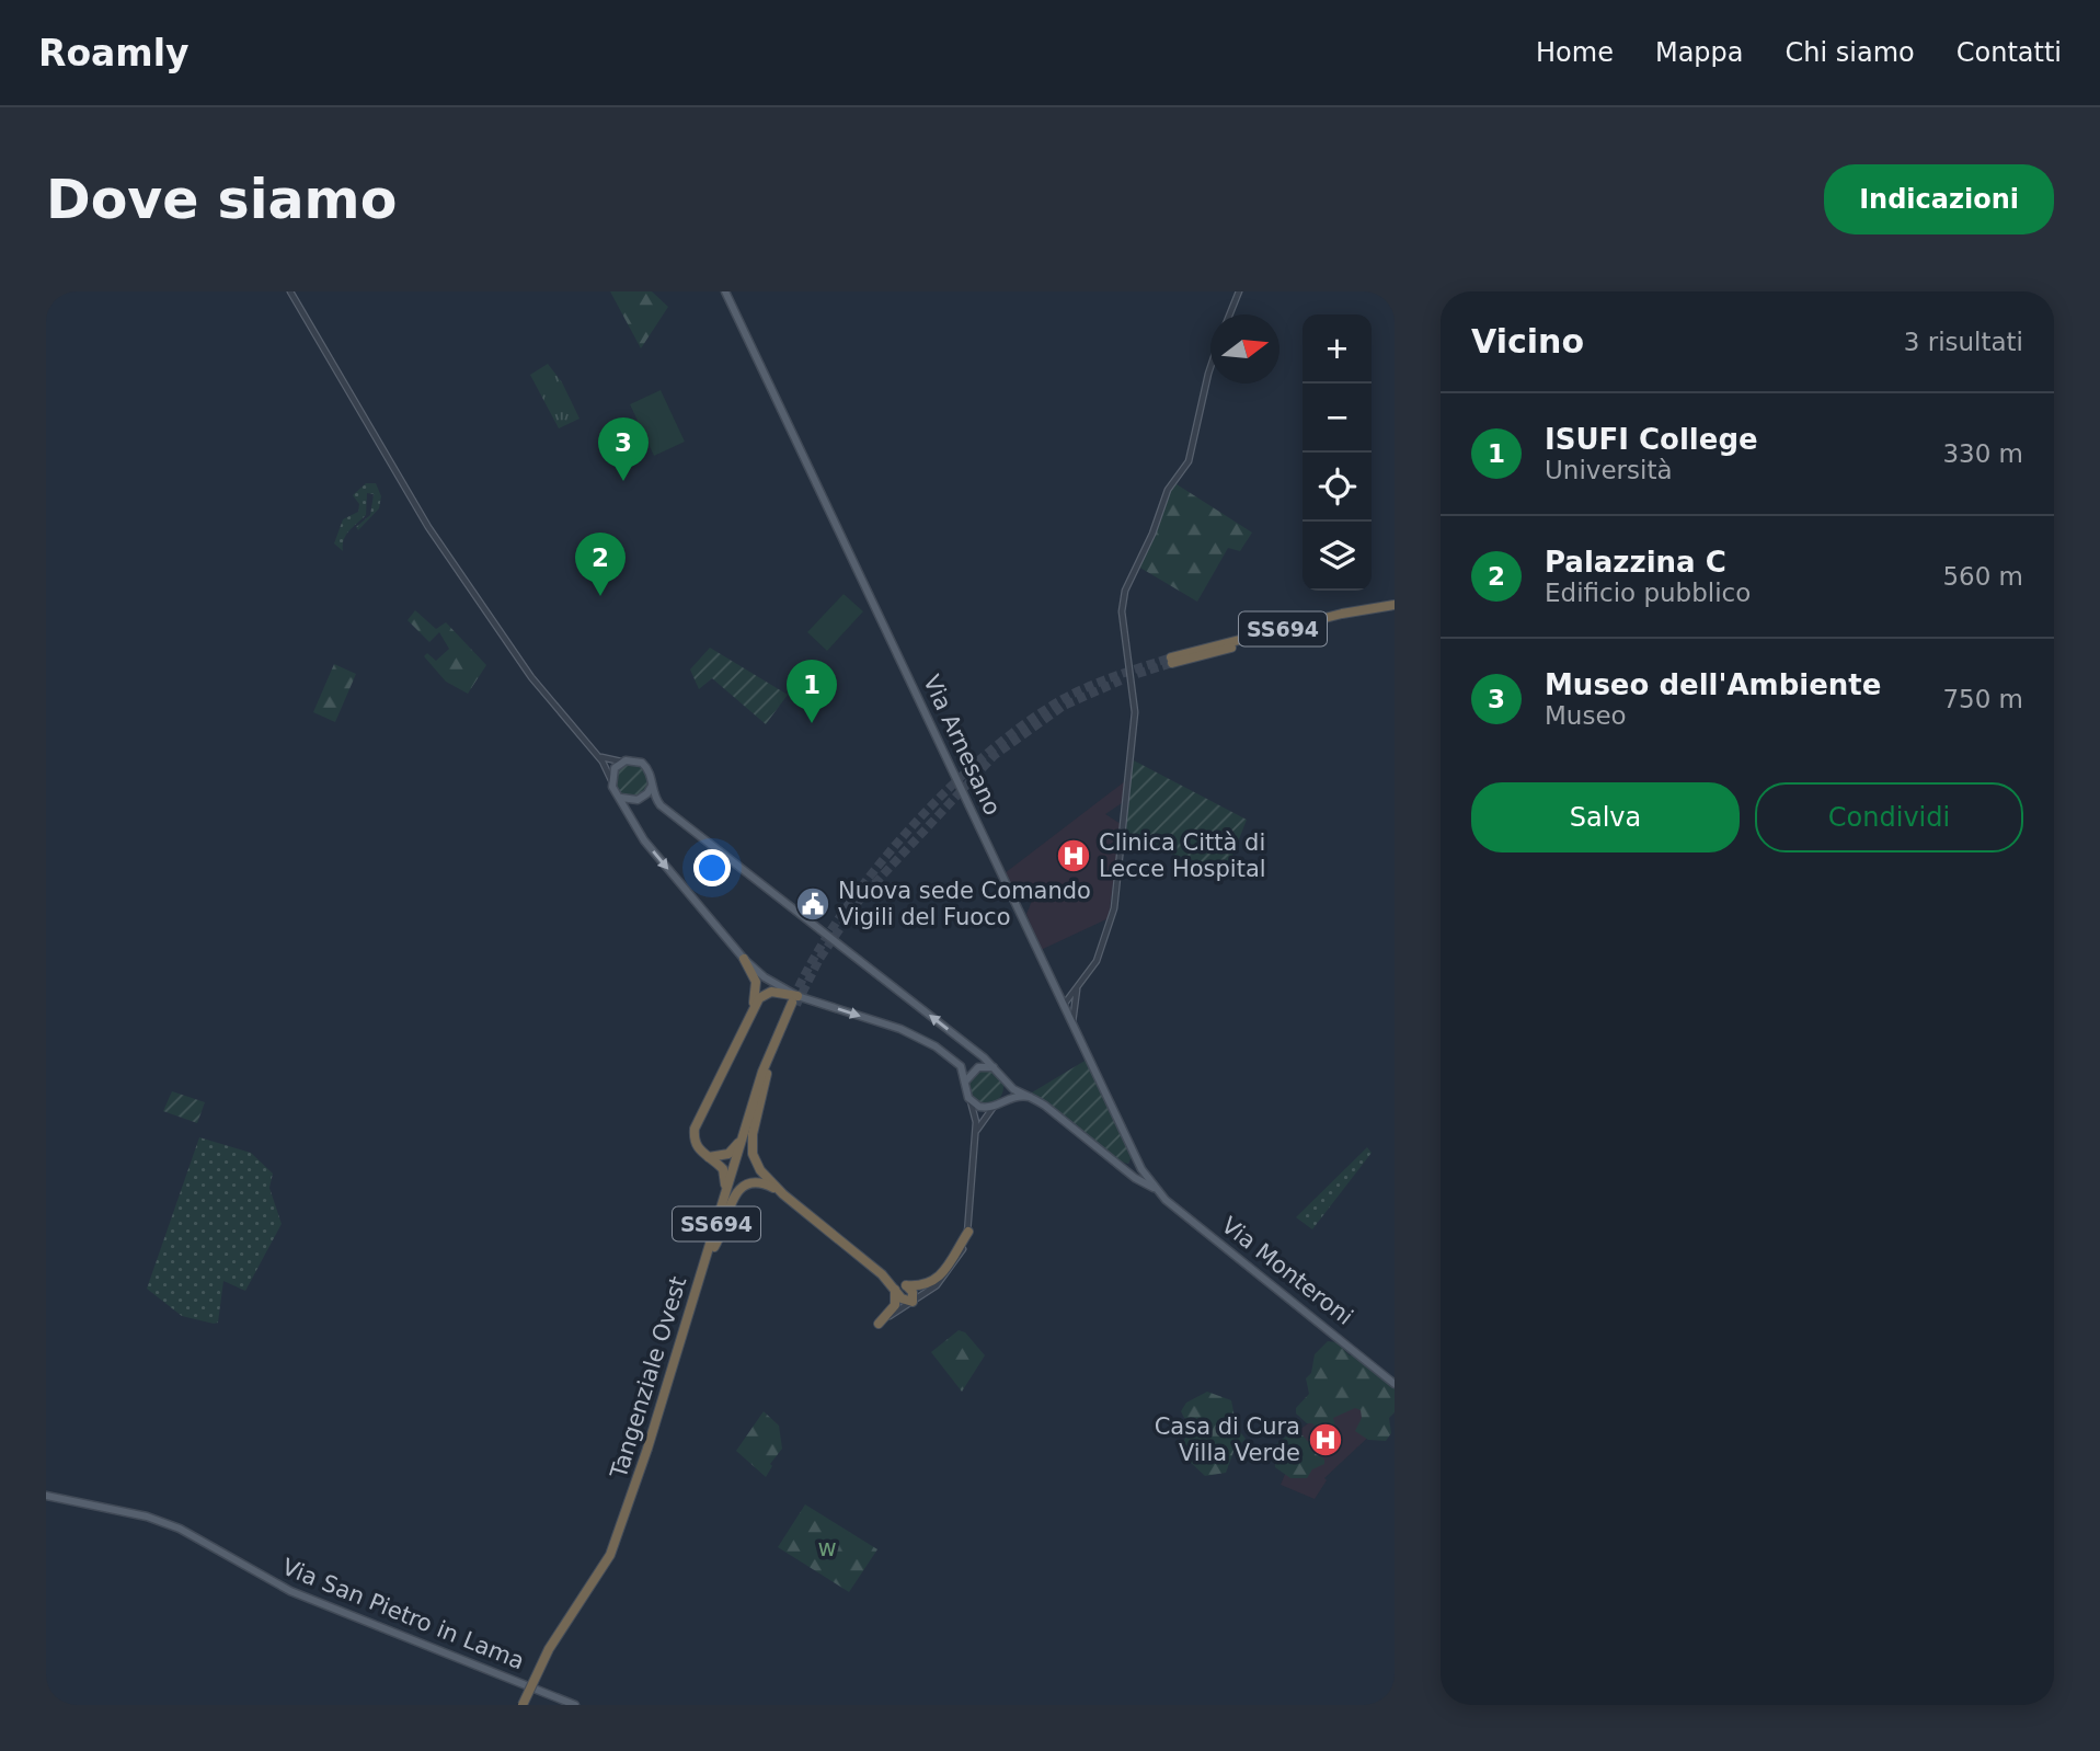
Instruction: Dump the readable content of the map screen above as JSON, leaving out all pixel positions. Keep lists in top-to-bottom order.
{
  "streets": {
    "highway": ["SS694", "Tangenziale Ovest"],
    "main road": ["Via Arnesano", "Via Monteroni", "Via San Pietro in Lama"]
  },
  "crossings": [
    ["Via Arnesano", "Via Monteroni"]
  ],
  "parks": ["w"],
  "places": {
    "hospital": ["Clinica Città di Lecce Hospital", "Casa di Cura Villa Verde"],
    "public building": ["Nuova sede Comando Vigili del Fuoco"]
  },
  "north": "right",
  "page": {
    "header": "Roamly",
    "nav": [
      "Home",
      "Mappa",
      "Chi siamo",
      "Contatti"
    ],
    "buttons": [
      "Indicazioni",
      ["Salva", "Condividi"]
    ],
    "title": "Dove siamo",
    "heading": ["Vicino", "3 risultati"],
    "map_buttons": ["+", "−"],
    "list": [
      {
        "mark": "1",
        "name": "ISUFI College",
        "note": "Università",
        "value": "330 m"
      },
      {
        "mark": "2",
        "name": "Palazzina C",
        "note": "Edificio pubblico",
        "value": "560 m"
      },
      {
        "mark": "3",
        "name": "Museo dell'Ambiente",
        "note": "Museo",
        "value": "750 m"
      }
    ],
    "pins": ["3", "2", "1"]
  }
}
